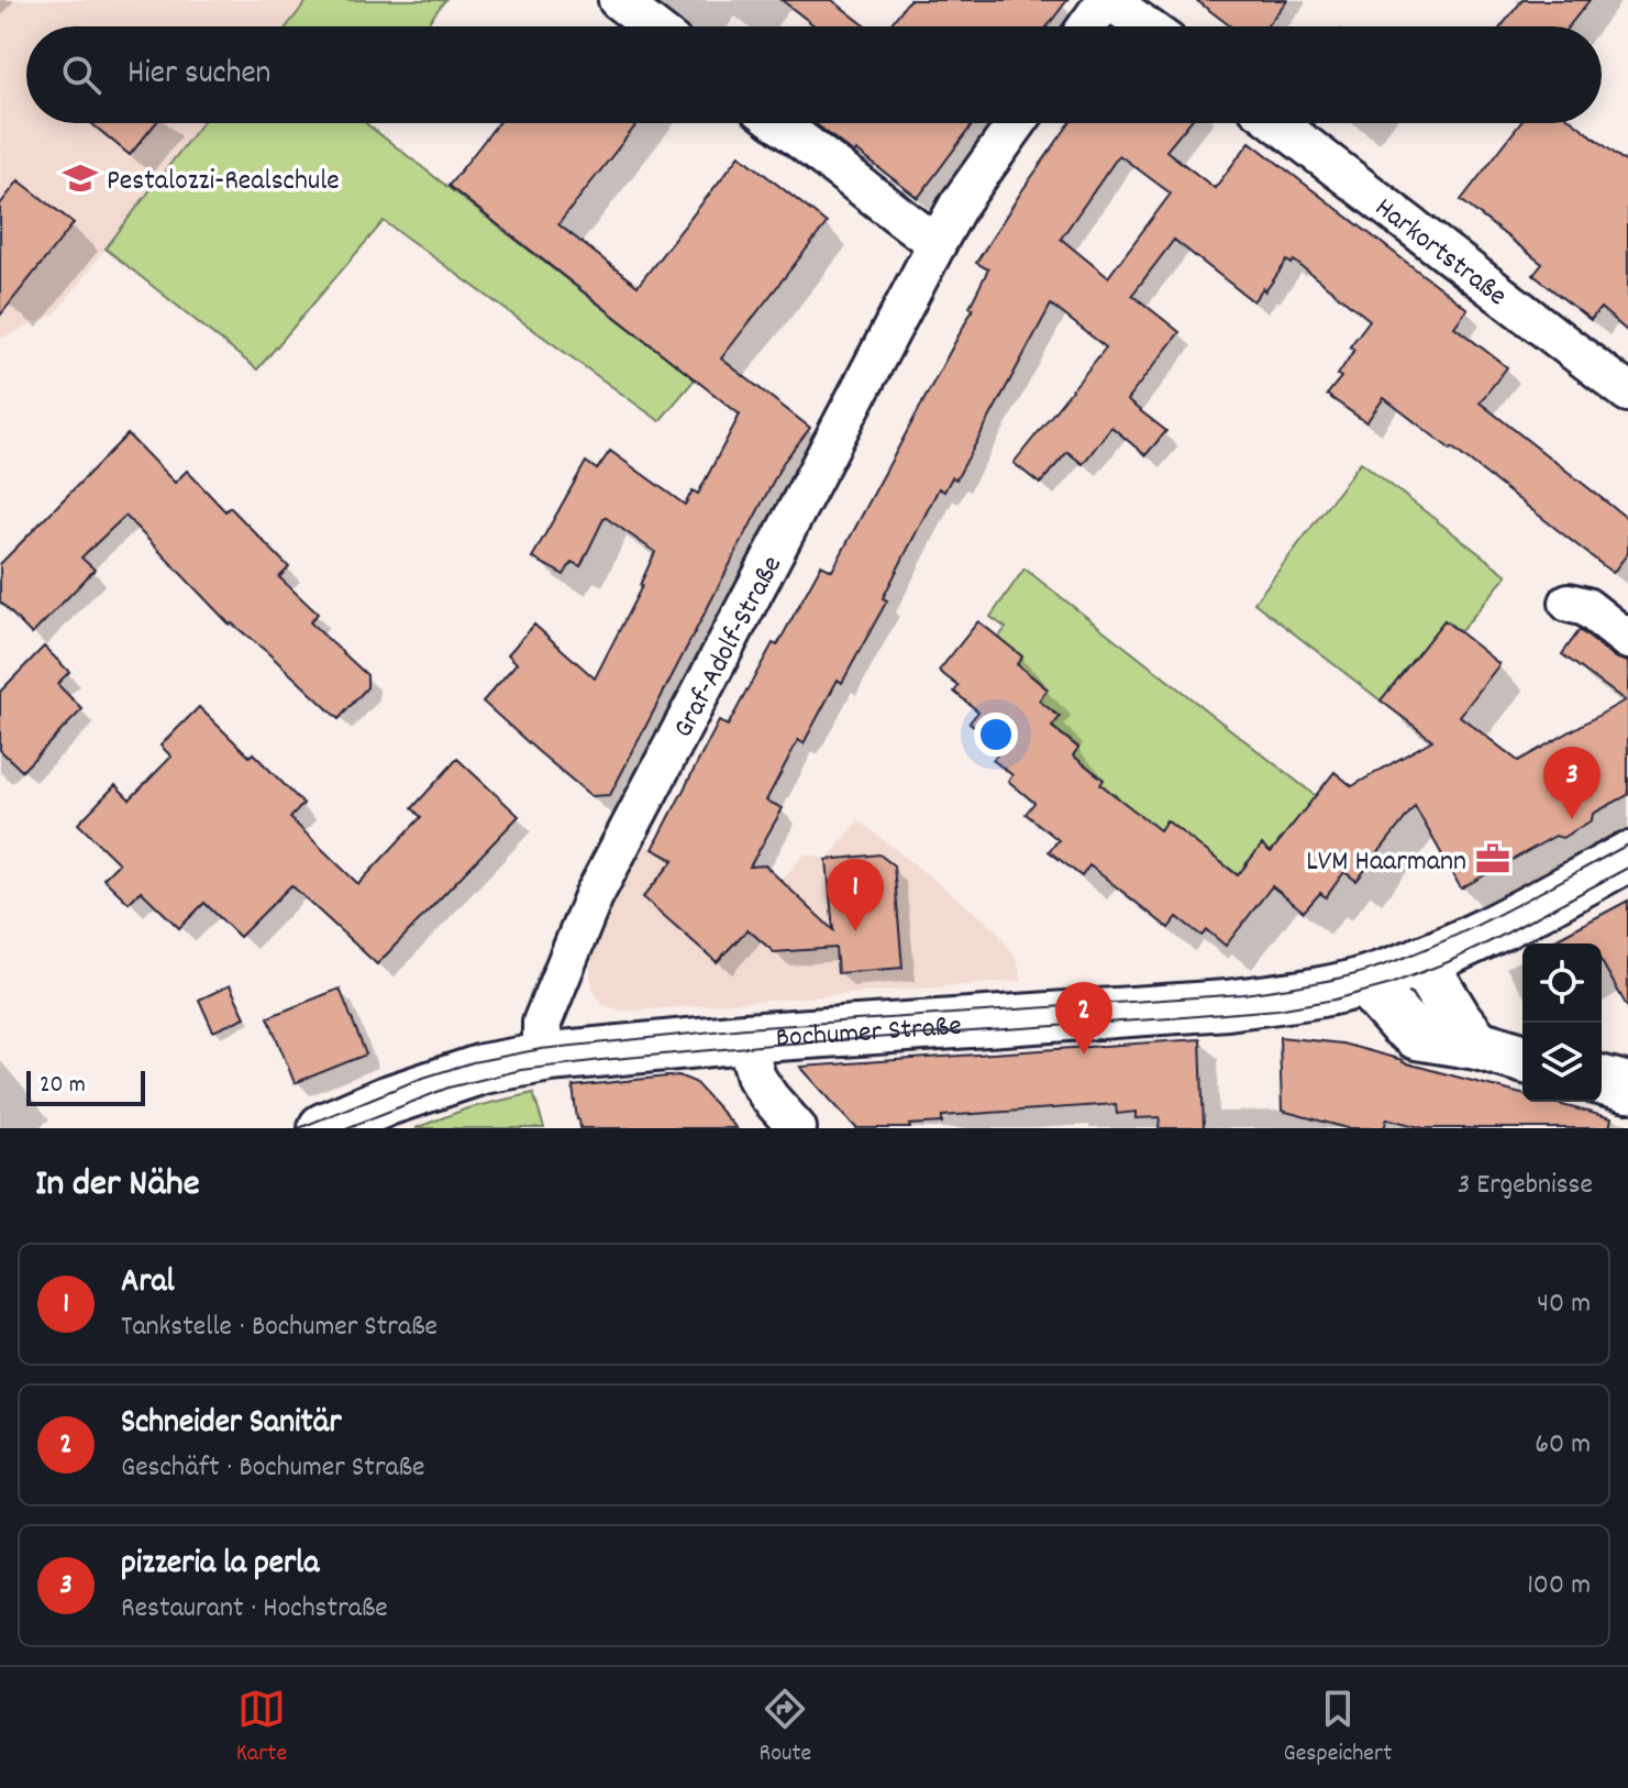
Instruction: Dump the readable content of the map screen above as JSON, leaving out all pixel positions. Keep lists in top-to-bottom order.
{
  "streets": {
    "main road": ["Bochumer Straße"],
    "street": ["Harkortstraße", "Graf-Adolf-Straße"]
  },
  "crossings": [
    ["Graf-Adolf-Straße", "Bochumer Straße"]
  ],
  "places": {
    "school or university": ["Pestalozzi-Realschule"],
    "office": ["LVM Haarmann"]
  },
  "scale_bar": "20 m",
  "page": {
    "search": "Hier suchen",
    "pins": ["3", "1", "2"],
    "scale": "20 m",
    "heading": ["In der Nähe", "3 Ergebnisse"],
    "list": [
      {
        "mark": "1",
        "name": "Aral",
        "note": "Tankstelle · Bochumer Straße",
        "value": "40 m"
      },
      {
        "mark": "2",
        "name": "Schneider Sanitär",
        "note": "Geschäft · Bochumer Straße",
        "value": "60 m"
      },
      {
        "mark": "3",
        "name": "pizzeria la perla",
        "note": "Restaurant · Hochstraße",
        "value": "100 m"
      }
    ],
    "nav": ["Karte", "Route", "Gespeichert"]
  }
}
